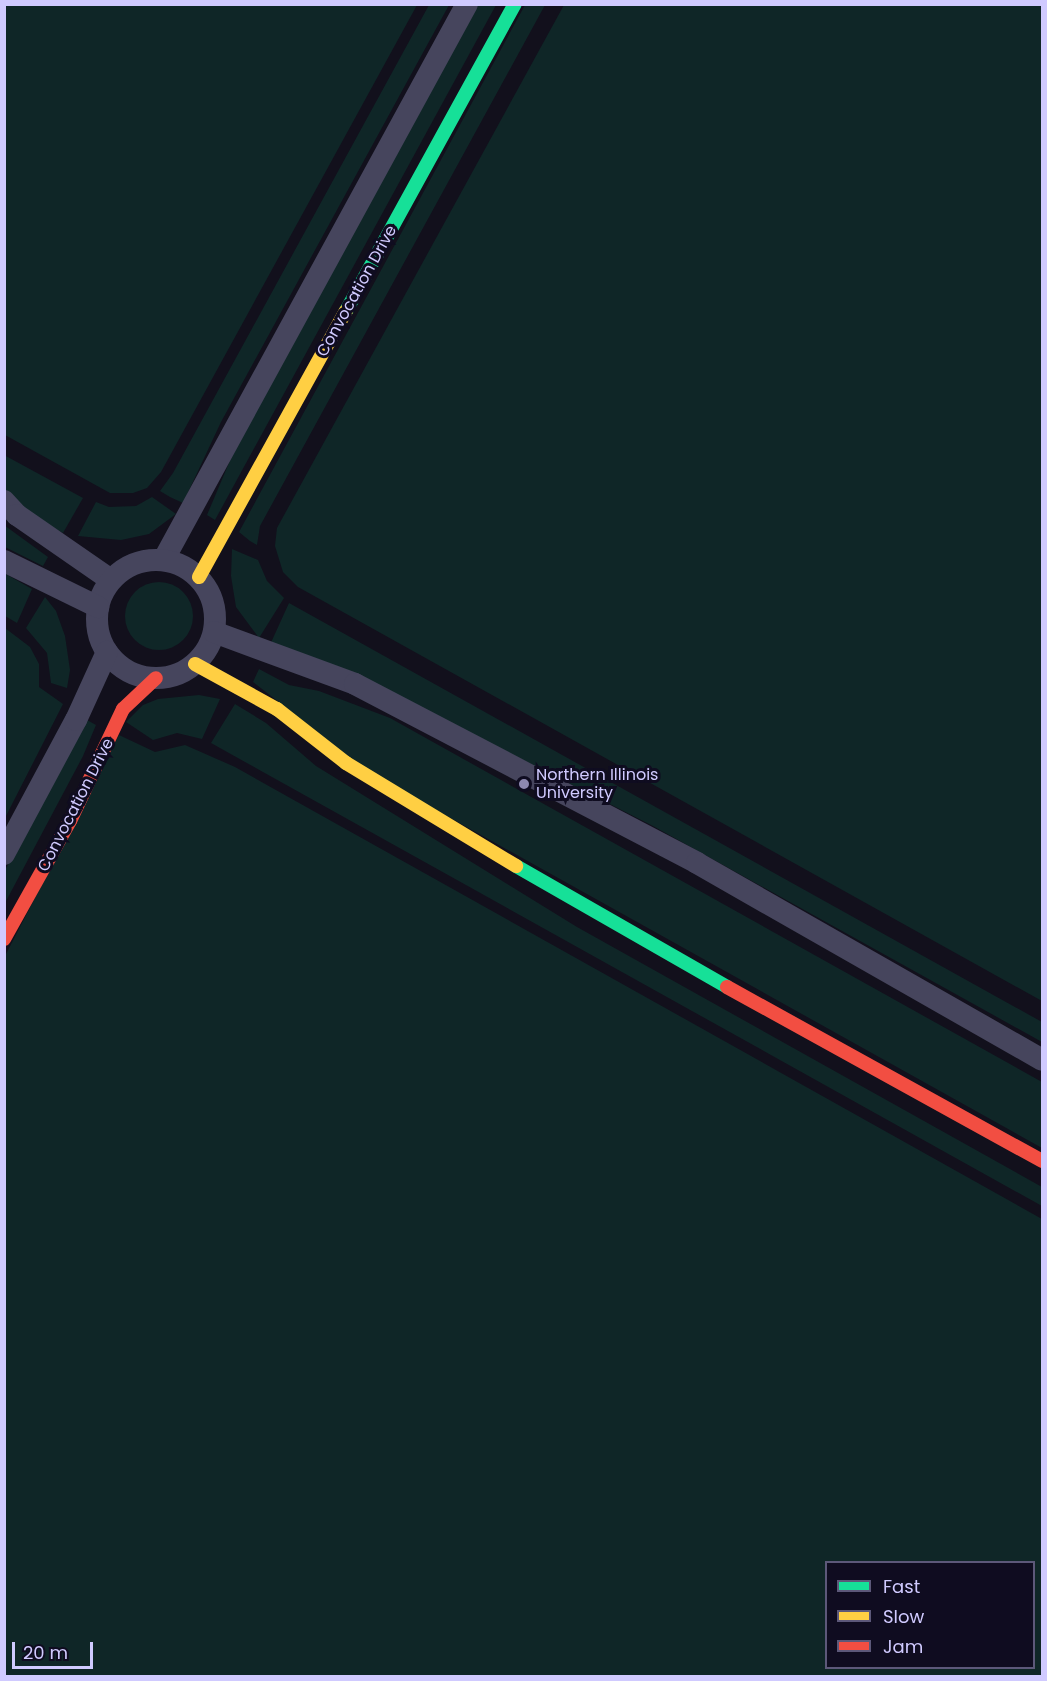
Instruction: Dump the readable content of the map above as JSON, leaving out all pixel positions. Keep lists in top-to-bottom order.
{
  "streets": {
    "street": ["Convocation Drive"]
  },
  "places": ["Northern Illinois University"],
  "legend": ["Fast", "Slow", "Jam"],
  "scale_bar": "20 m"
}
